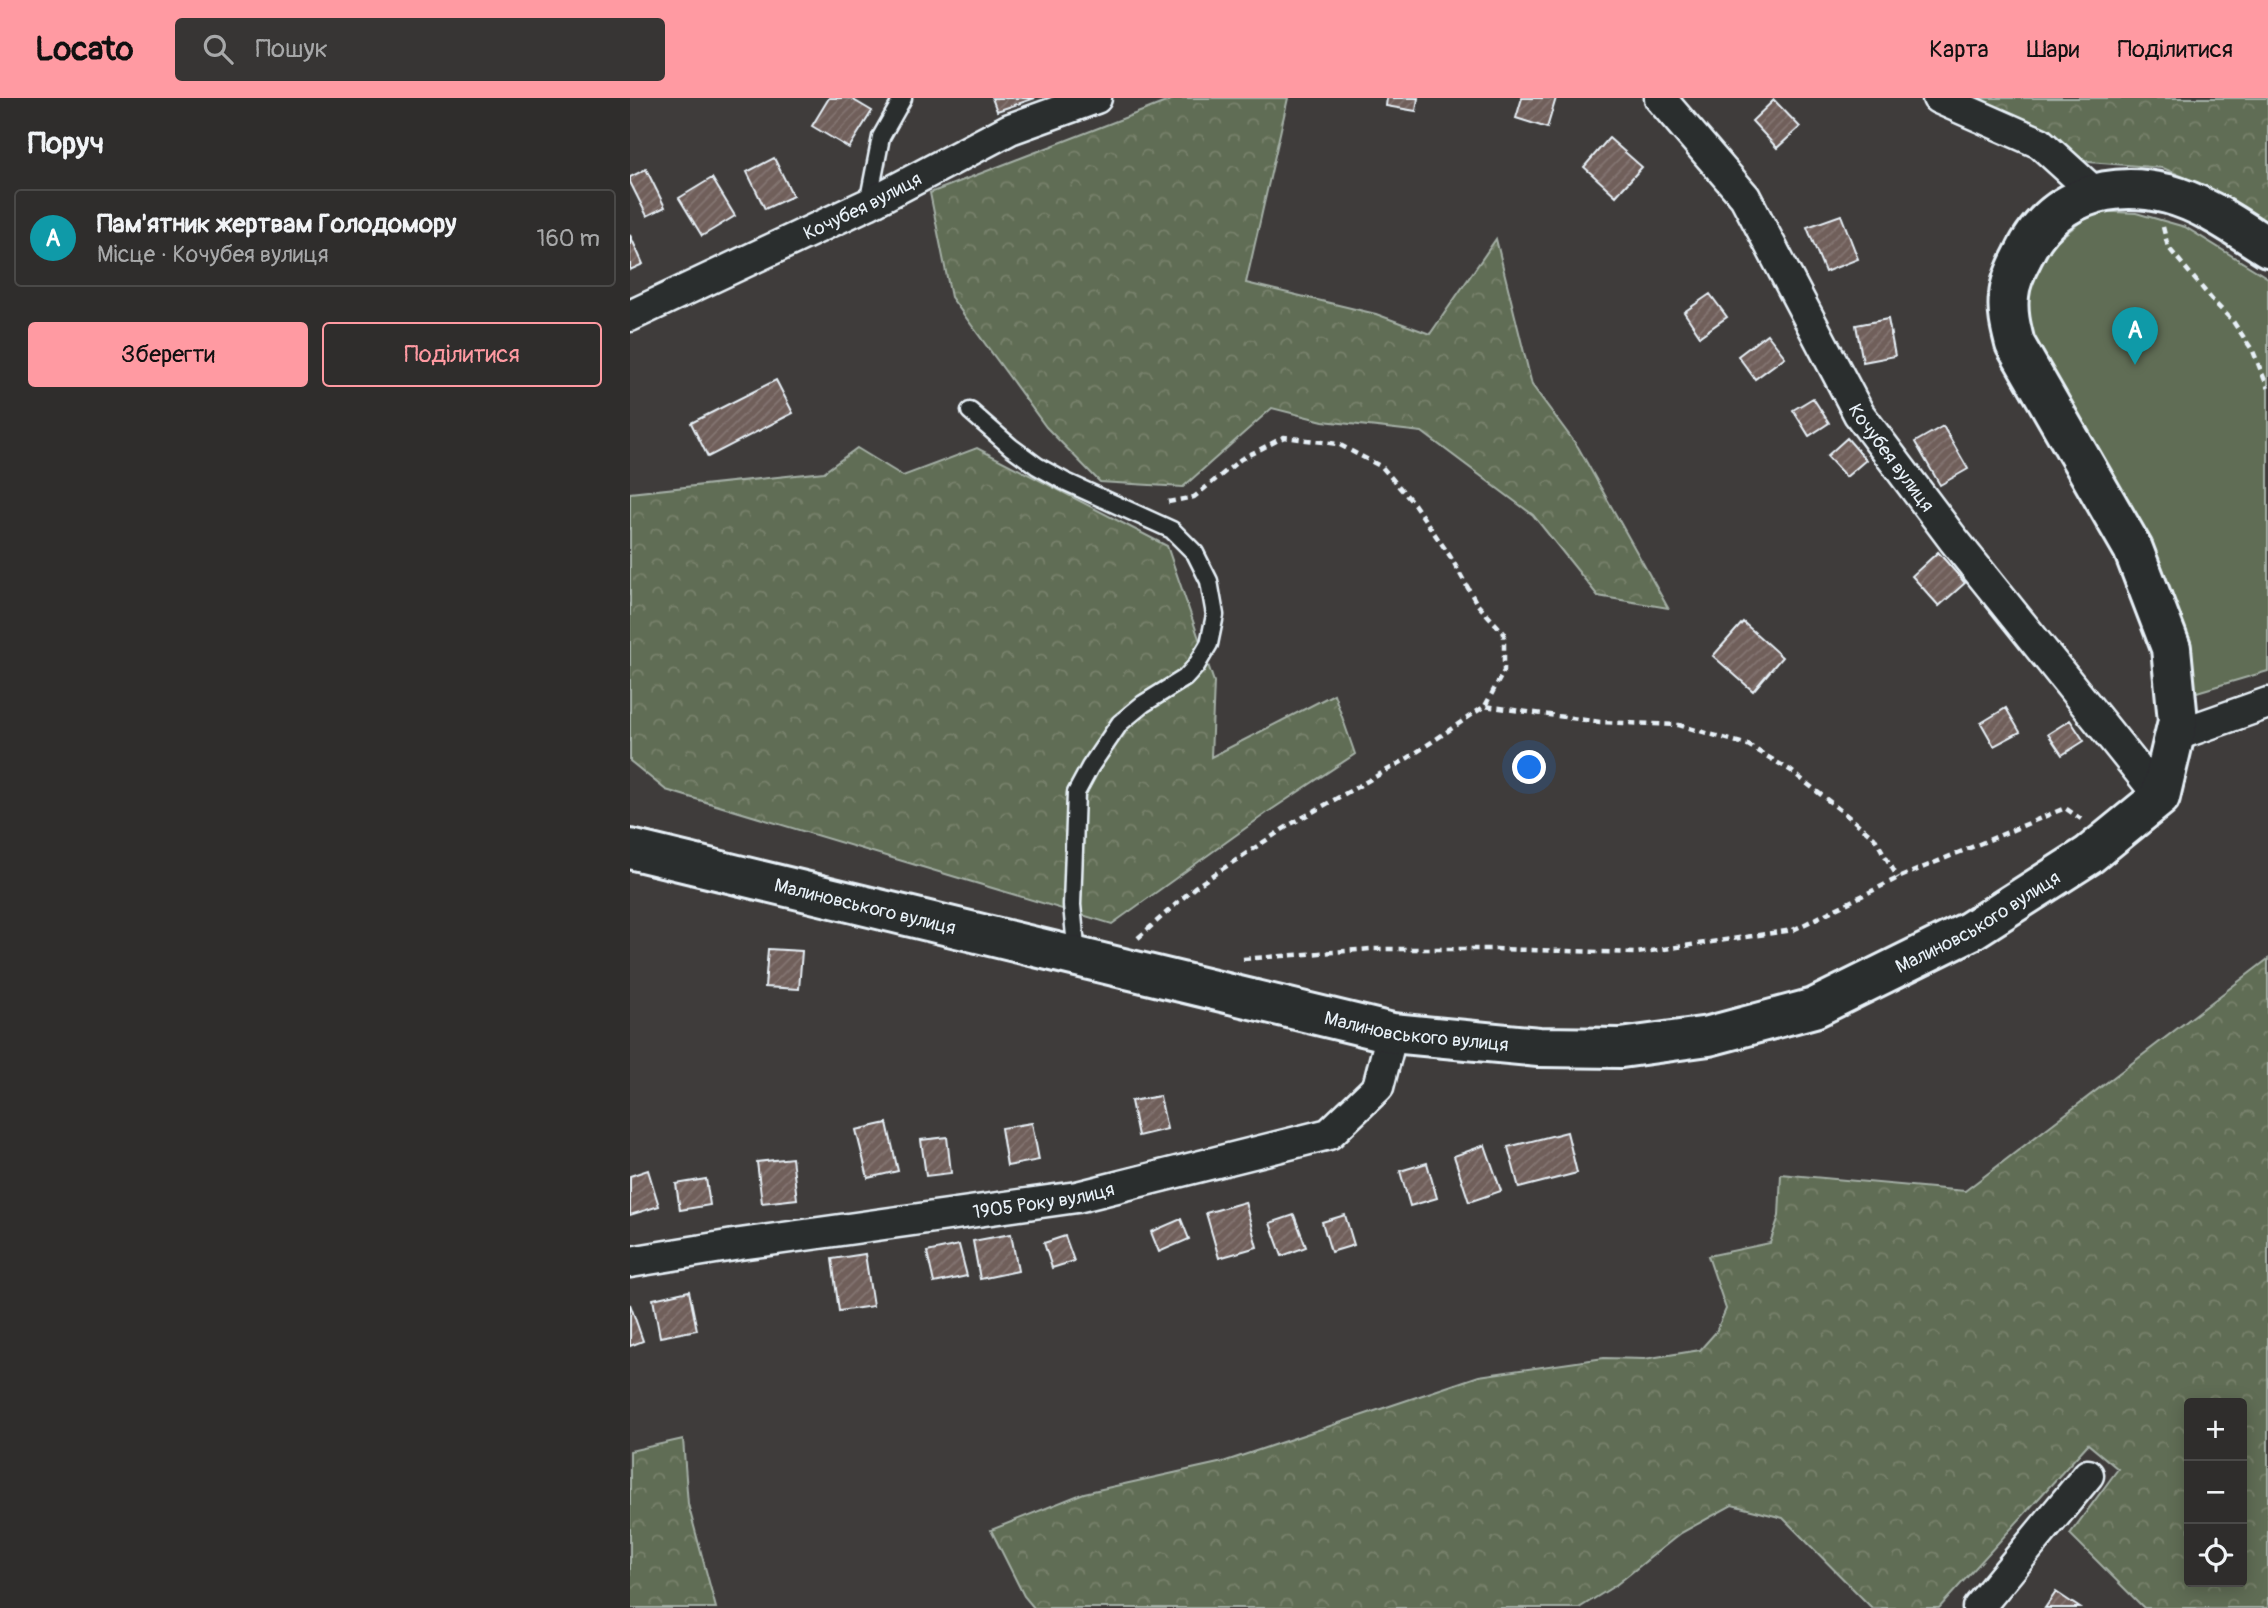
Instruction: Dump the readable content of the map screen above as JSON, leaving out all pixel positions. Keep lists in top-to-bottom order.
{
  "streets": {
    "main road": ["Малиновського вулиця"],
    "street": ["Кочубея вулиця", "1905 Року вулиця"]
  },
  "crossings": [
    ["Кочубея вулиця", "Малиновського вулиця"],
    ["Малиновського вулиця", "1905 Року вулиця"]
  ],
  "page": {
    "header": "Locato",
    "search": "Пошук",
    "nav": ["Карта", "Шари", "Поділитися"],
    "heading": "Поруч",
    "list": [
      {
        "mark": "A",
        "name": "Пам'ятник жертвам Голодомору",
        "note": "Місце · Кочубея вулиця",
        "value": "160 m"
      }
    ],
    "buttons": ["Зберегти", "Поділитися"],
    "pins": "A",
    "map_buttons": ["+", "−"]
  }
}
